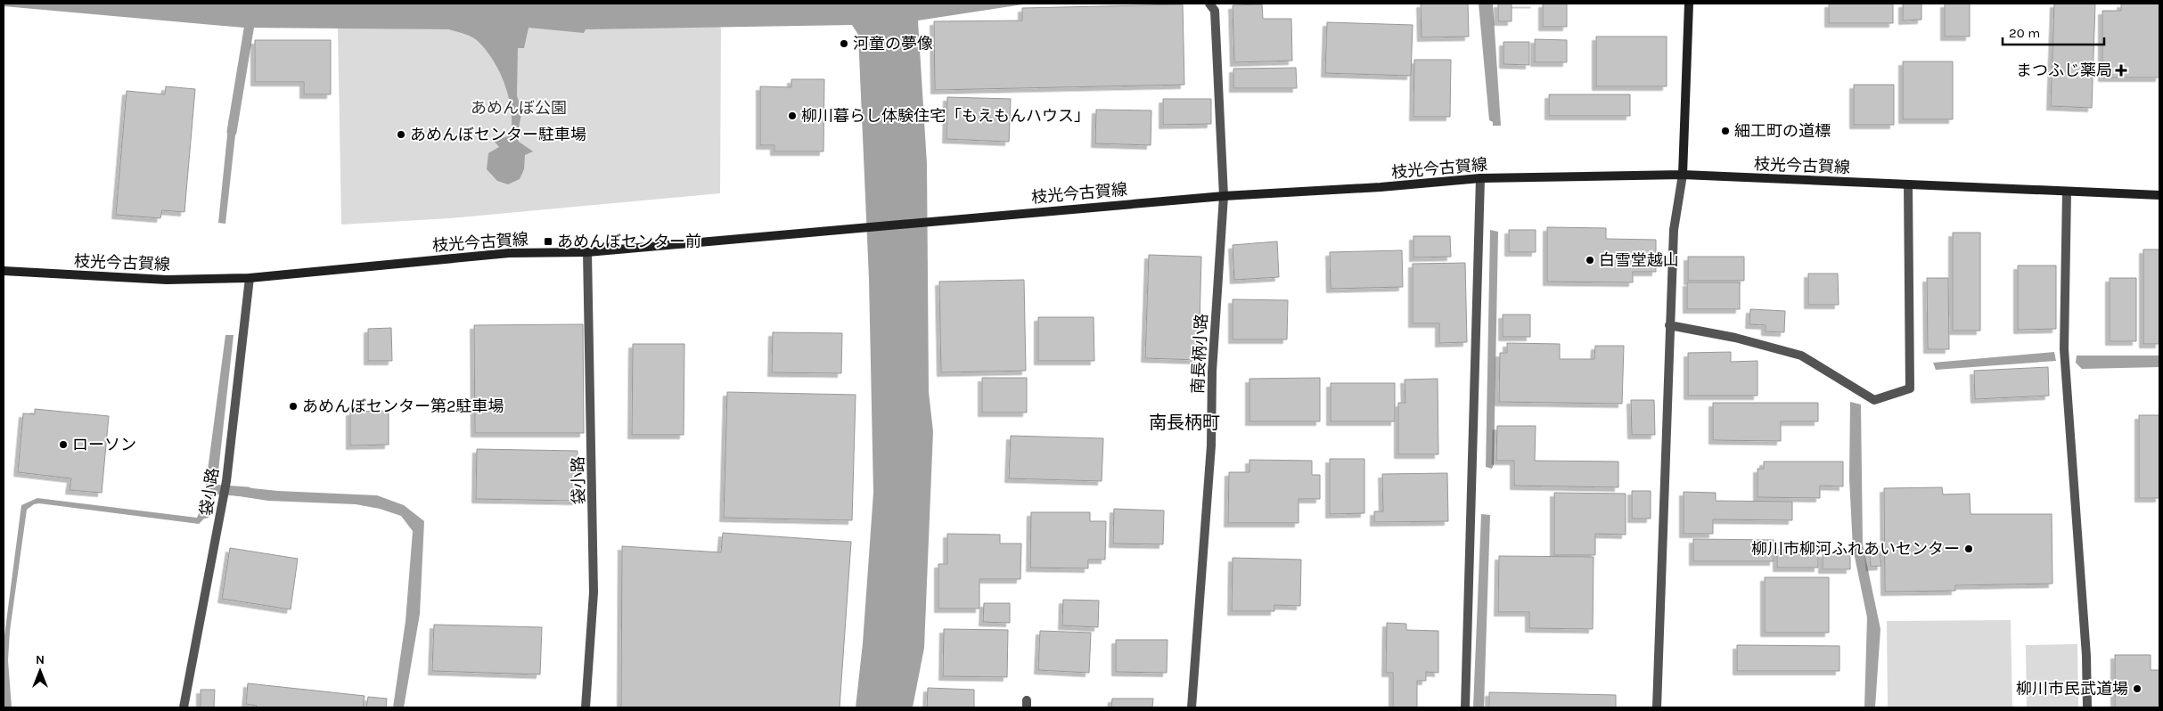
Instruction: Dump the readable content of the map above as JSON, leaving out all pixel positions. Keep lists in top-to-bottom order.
{
  "streets": {
    "main road": ["枝光今古賀線"],
    "street": ["南長柄小路", "袋小路"]
  },
  "crossings": [
    ["枝光今古賀線", "南長柄小路"],
    ["枝光今古賀線", "袋小路"]
  ],
  "districts": ["南長柄町"],
  "parks": ["あめんぼ公園"],
  "places": {
    "other": [
      "河童の夢像",
      "柳川暮らし体験住宅「もえもんハウス」",
      "細工町の道標",
      "あめんぼセンター駐車場",
      "白雪堂越山",
      "あめんぼセンター第2駐車場",
      "ローソン",
      "柳川市柳河ふれあいセンター",
      "柳川市民武道場"
    ],
    "health": ["まつふじ薬局"],
    "transit": ["あめんぼセンター前"]
  },
  "scale_bar": "20 m",
  "north": "top"
}
